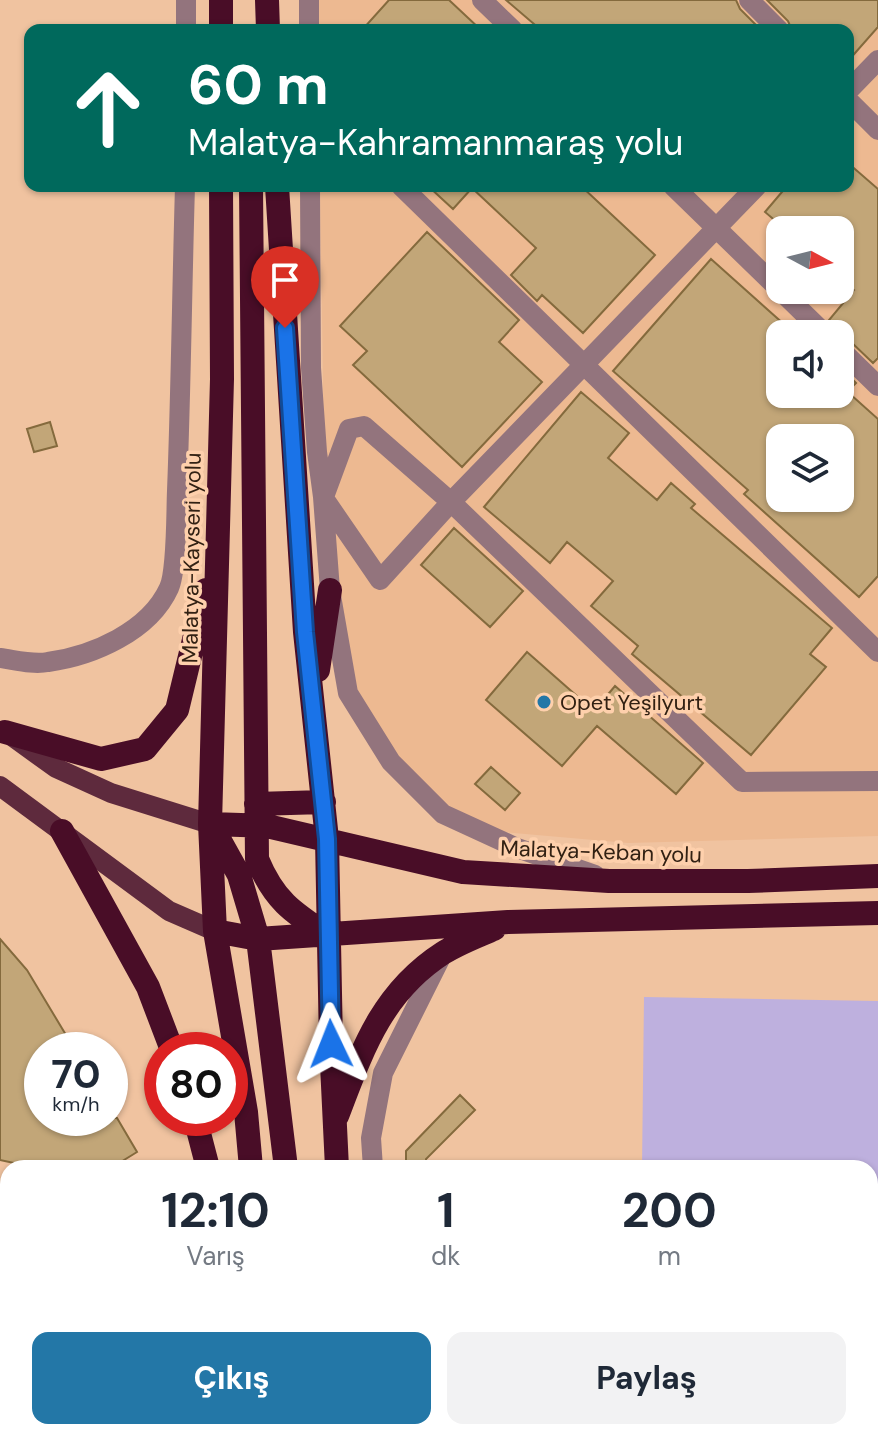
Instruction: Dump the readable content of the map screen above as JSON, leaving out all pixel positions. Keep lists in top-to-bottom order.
{
  "streets": {
    "highway": ["Malatya-Kayseri yolu", "Malatya-Keban yolu"]
  },
  "places": ["Opet Yeşilyurt"],
  "north": "right",
  "page": {
    "turn": ["60 m", "Malatya-Kahramanmaraş yolu"],
    "speed": "70 km/h",
    "limit": "80",
    "eta": [
      "12:10",
      "Varış",
      "1",
      "dk",
      "200",
      "m"
    ],
    "buttons": ["Çıkış", "Paylaş"]
  }
}
